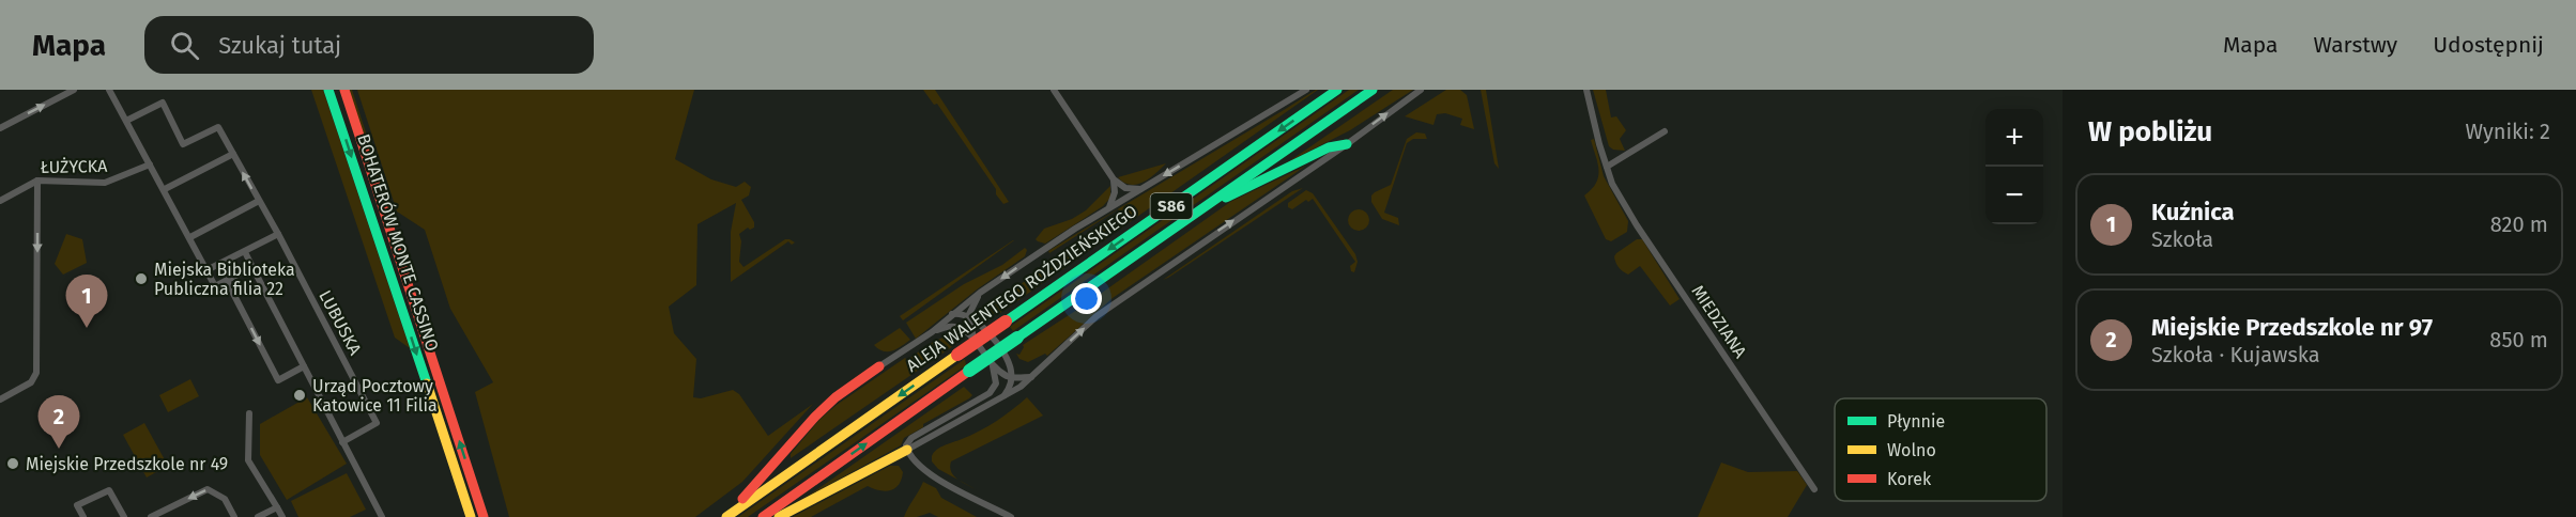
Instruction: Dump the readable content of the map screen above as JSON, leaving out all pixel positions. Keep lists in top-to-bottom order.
{
  "streets": {
    "main road": ["S86", "BOHATERÓW MONTE CASSINO", "ALEJA WALENTEGO ROŹDZIEŃSKIEGO"],
    "street": ["ŁUŻYCKA", "MIEDZIANA", "LUBUSKA"]
  },
  "places": ["Miejska Biblioteka Publiczna filia 22", "Urząd Pocztowy Katowice 11 Filia", "Miejskie Przedszkole nr 49"],
  "legend": ["Płynnie", "Wolno", "Korek"],
  "page": {
    "header": "Mapa",
    "search": "Szukaj tutaj",
    "nav": ["Mapa", "Warstwy", "Udostępnij"],
    "heading": ["W pobliżu", "Wyniki: 2"],
    "map_buttons": ["+", "−"],
    "list": [
      {
        "mark": "1",
        "name": "Kuźnica",
        "note": "Szkoła",
        "value": "820 m"
      },
      {
        "mark": "2",
        "name": "Miejskie Przedszkole nr 97",
        "note": "Szkoła · Kujawska",
        "value": "850 m"
      }
    ],
    "pins": ["1", "2"]
  }
}
